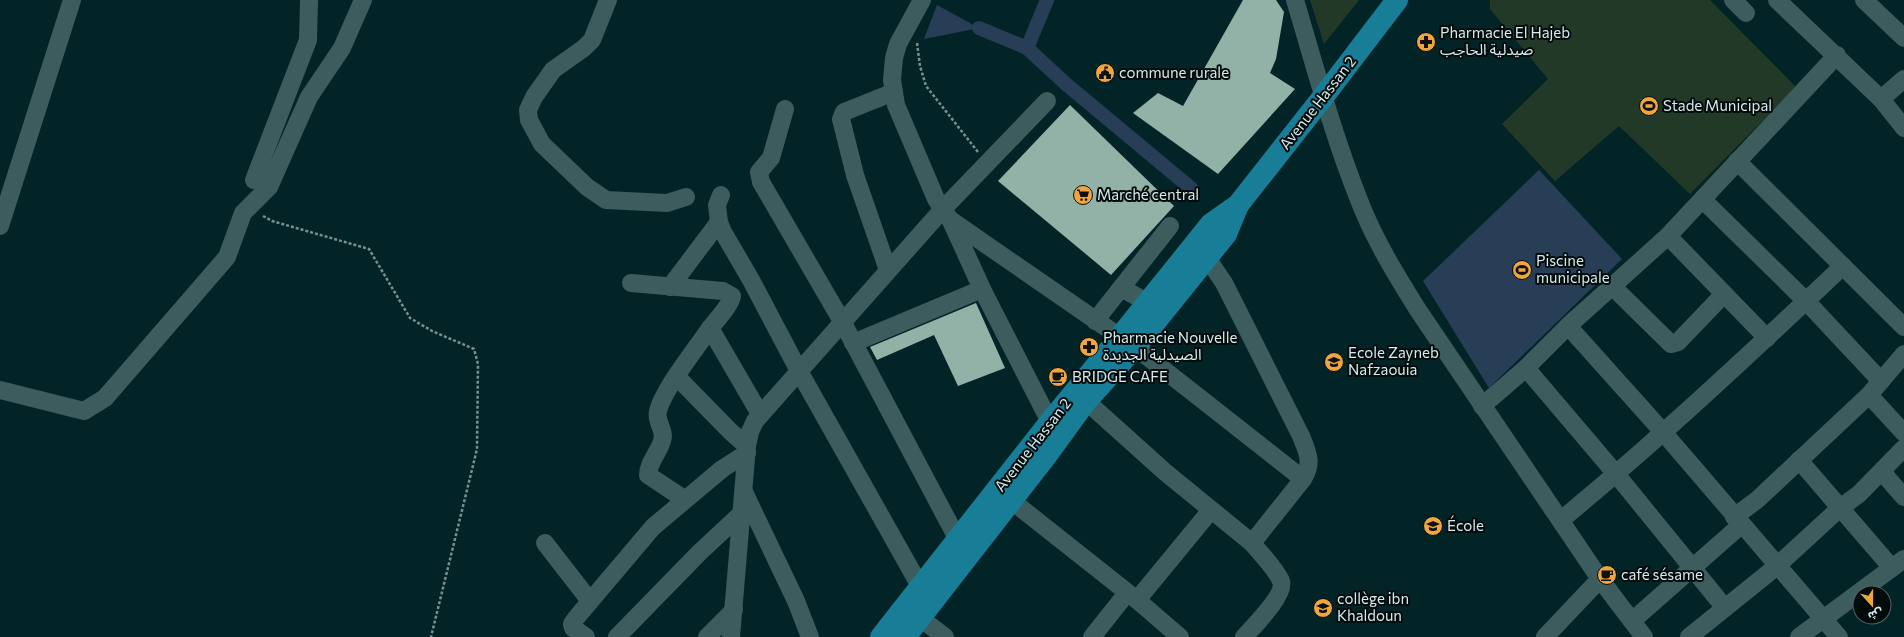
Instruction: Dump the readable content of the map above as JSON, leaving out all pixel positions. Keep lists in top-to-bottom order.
{
  "streets": {
    "main road": ["Avenue Hassan 2"]
  },
  "places": {
    "pharmacy": ["Pharmacie El Hajeb صيدلية الحاجب", "Pharmacie Nouvelle الصيدلية الجديدة"],
    "public building": ["commune rurale"],
    "sports": ["Stade Municipal", "Piscine municipale"],
    "supermarket": ["Marché central"],
    "school or university": ["Ecole Zayneb Nafzaouia", "École", "collège ibn Khaldoun"],
    "cafe": ["BRIDGE CAFE", "café sésame"]
  },
  "north": "bottom"
}
